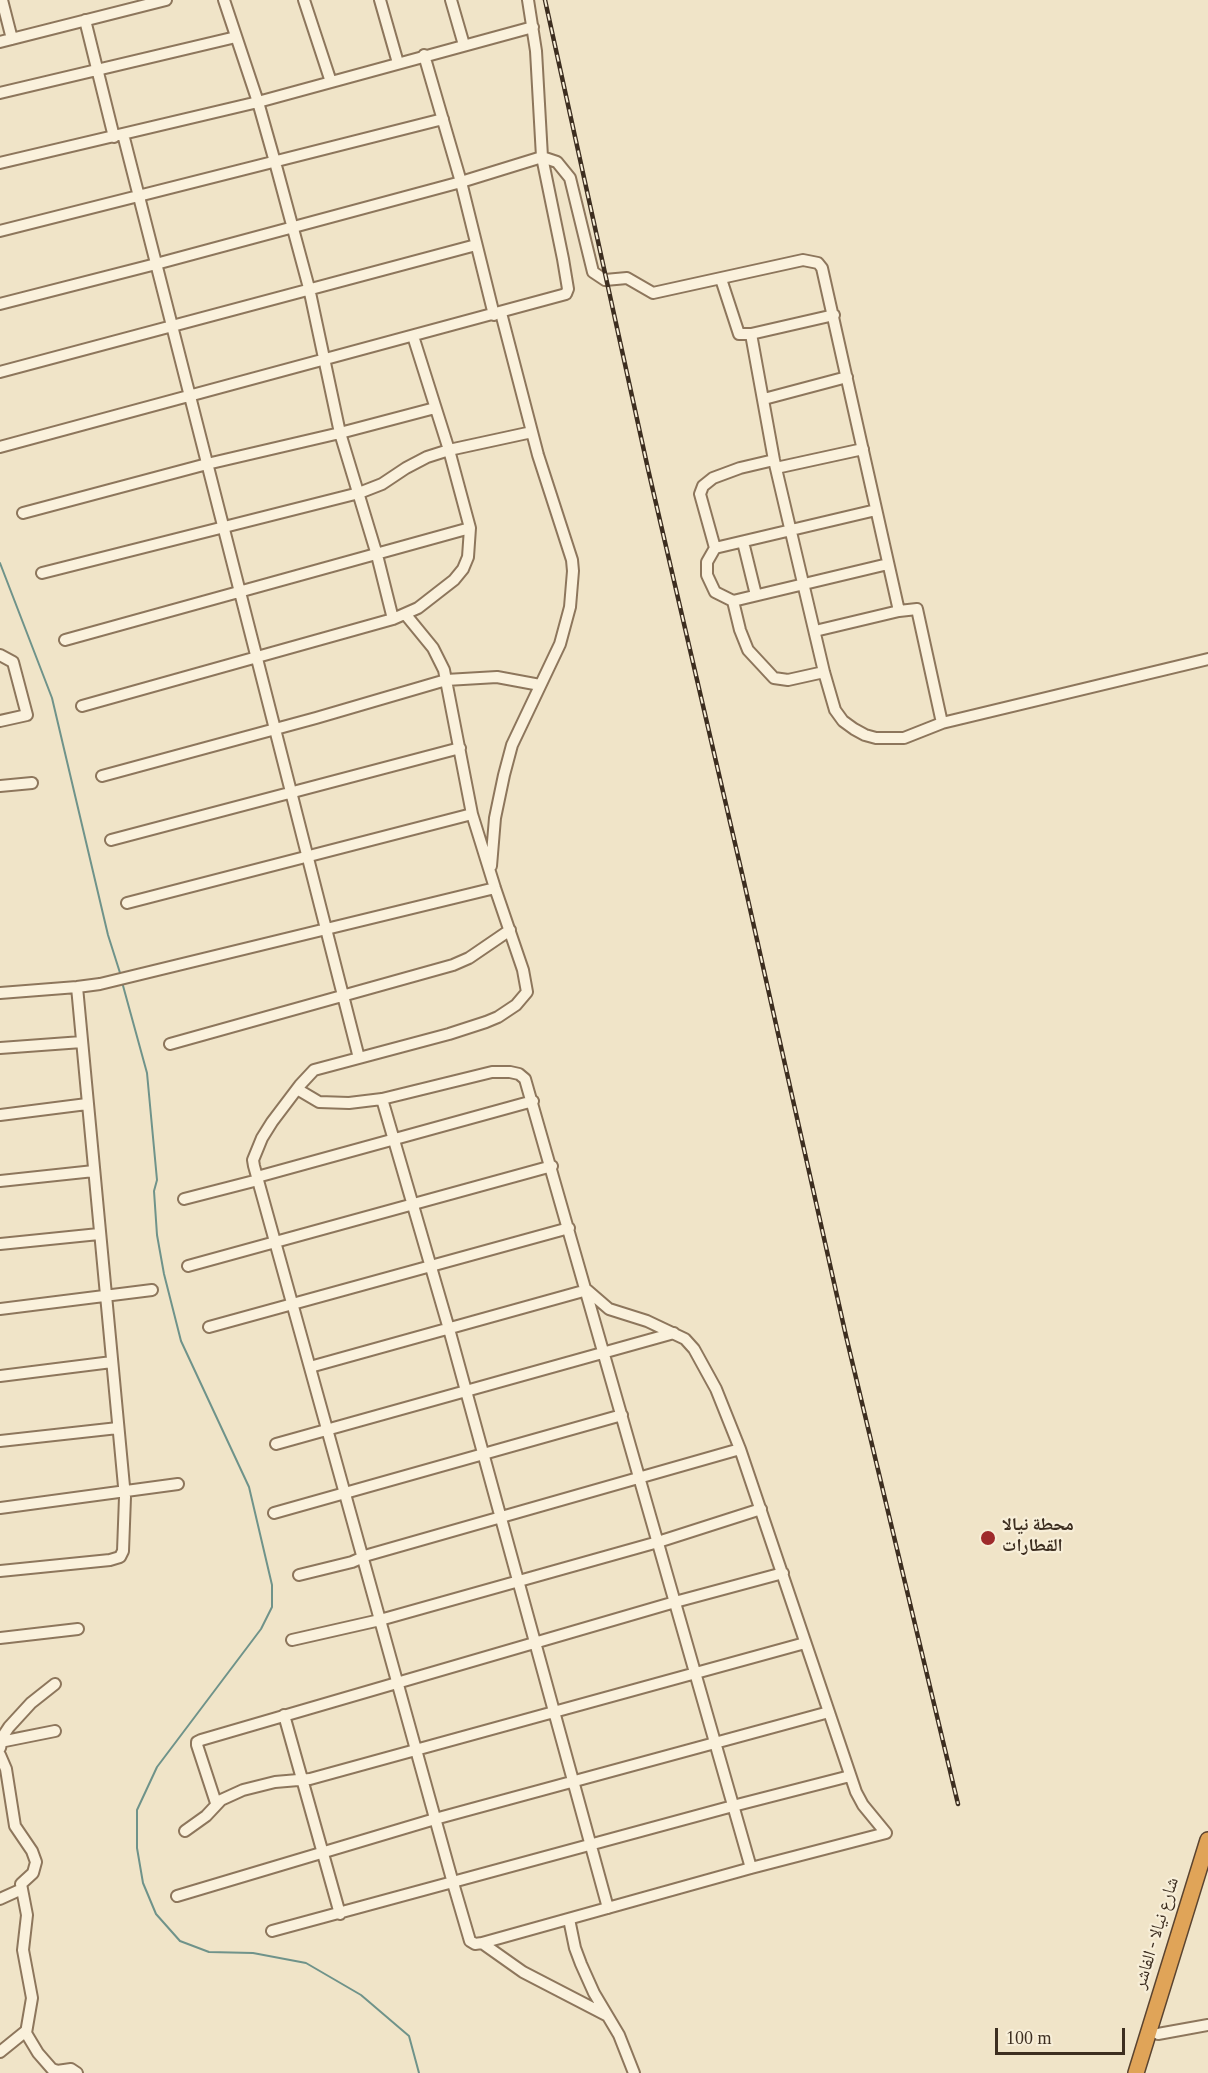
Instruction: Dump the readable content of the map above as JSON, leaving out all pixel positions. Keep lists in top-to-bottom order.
{
  "streets": {
    "highway": ["شارع نيالا - الفاشر"]
  },
  "places": ["محطة نيالا القطارات"],
  "scale_bar": "100 m"
}
